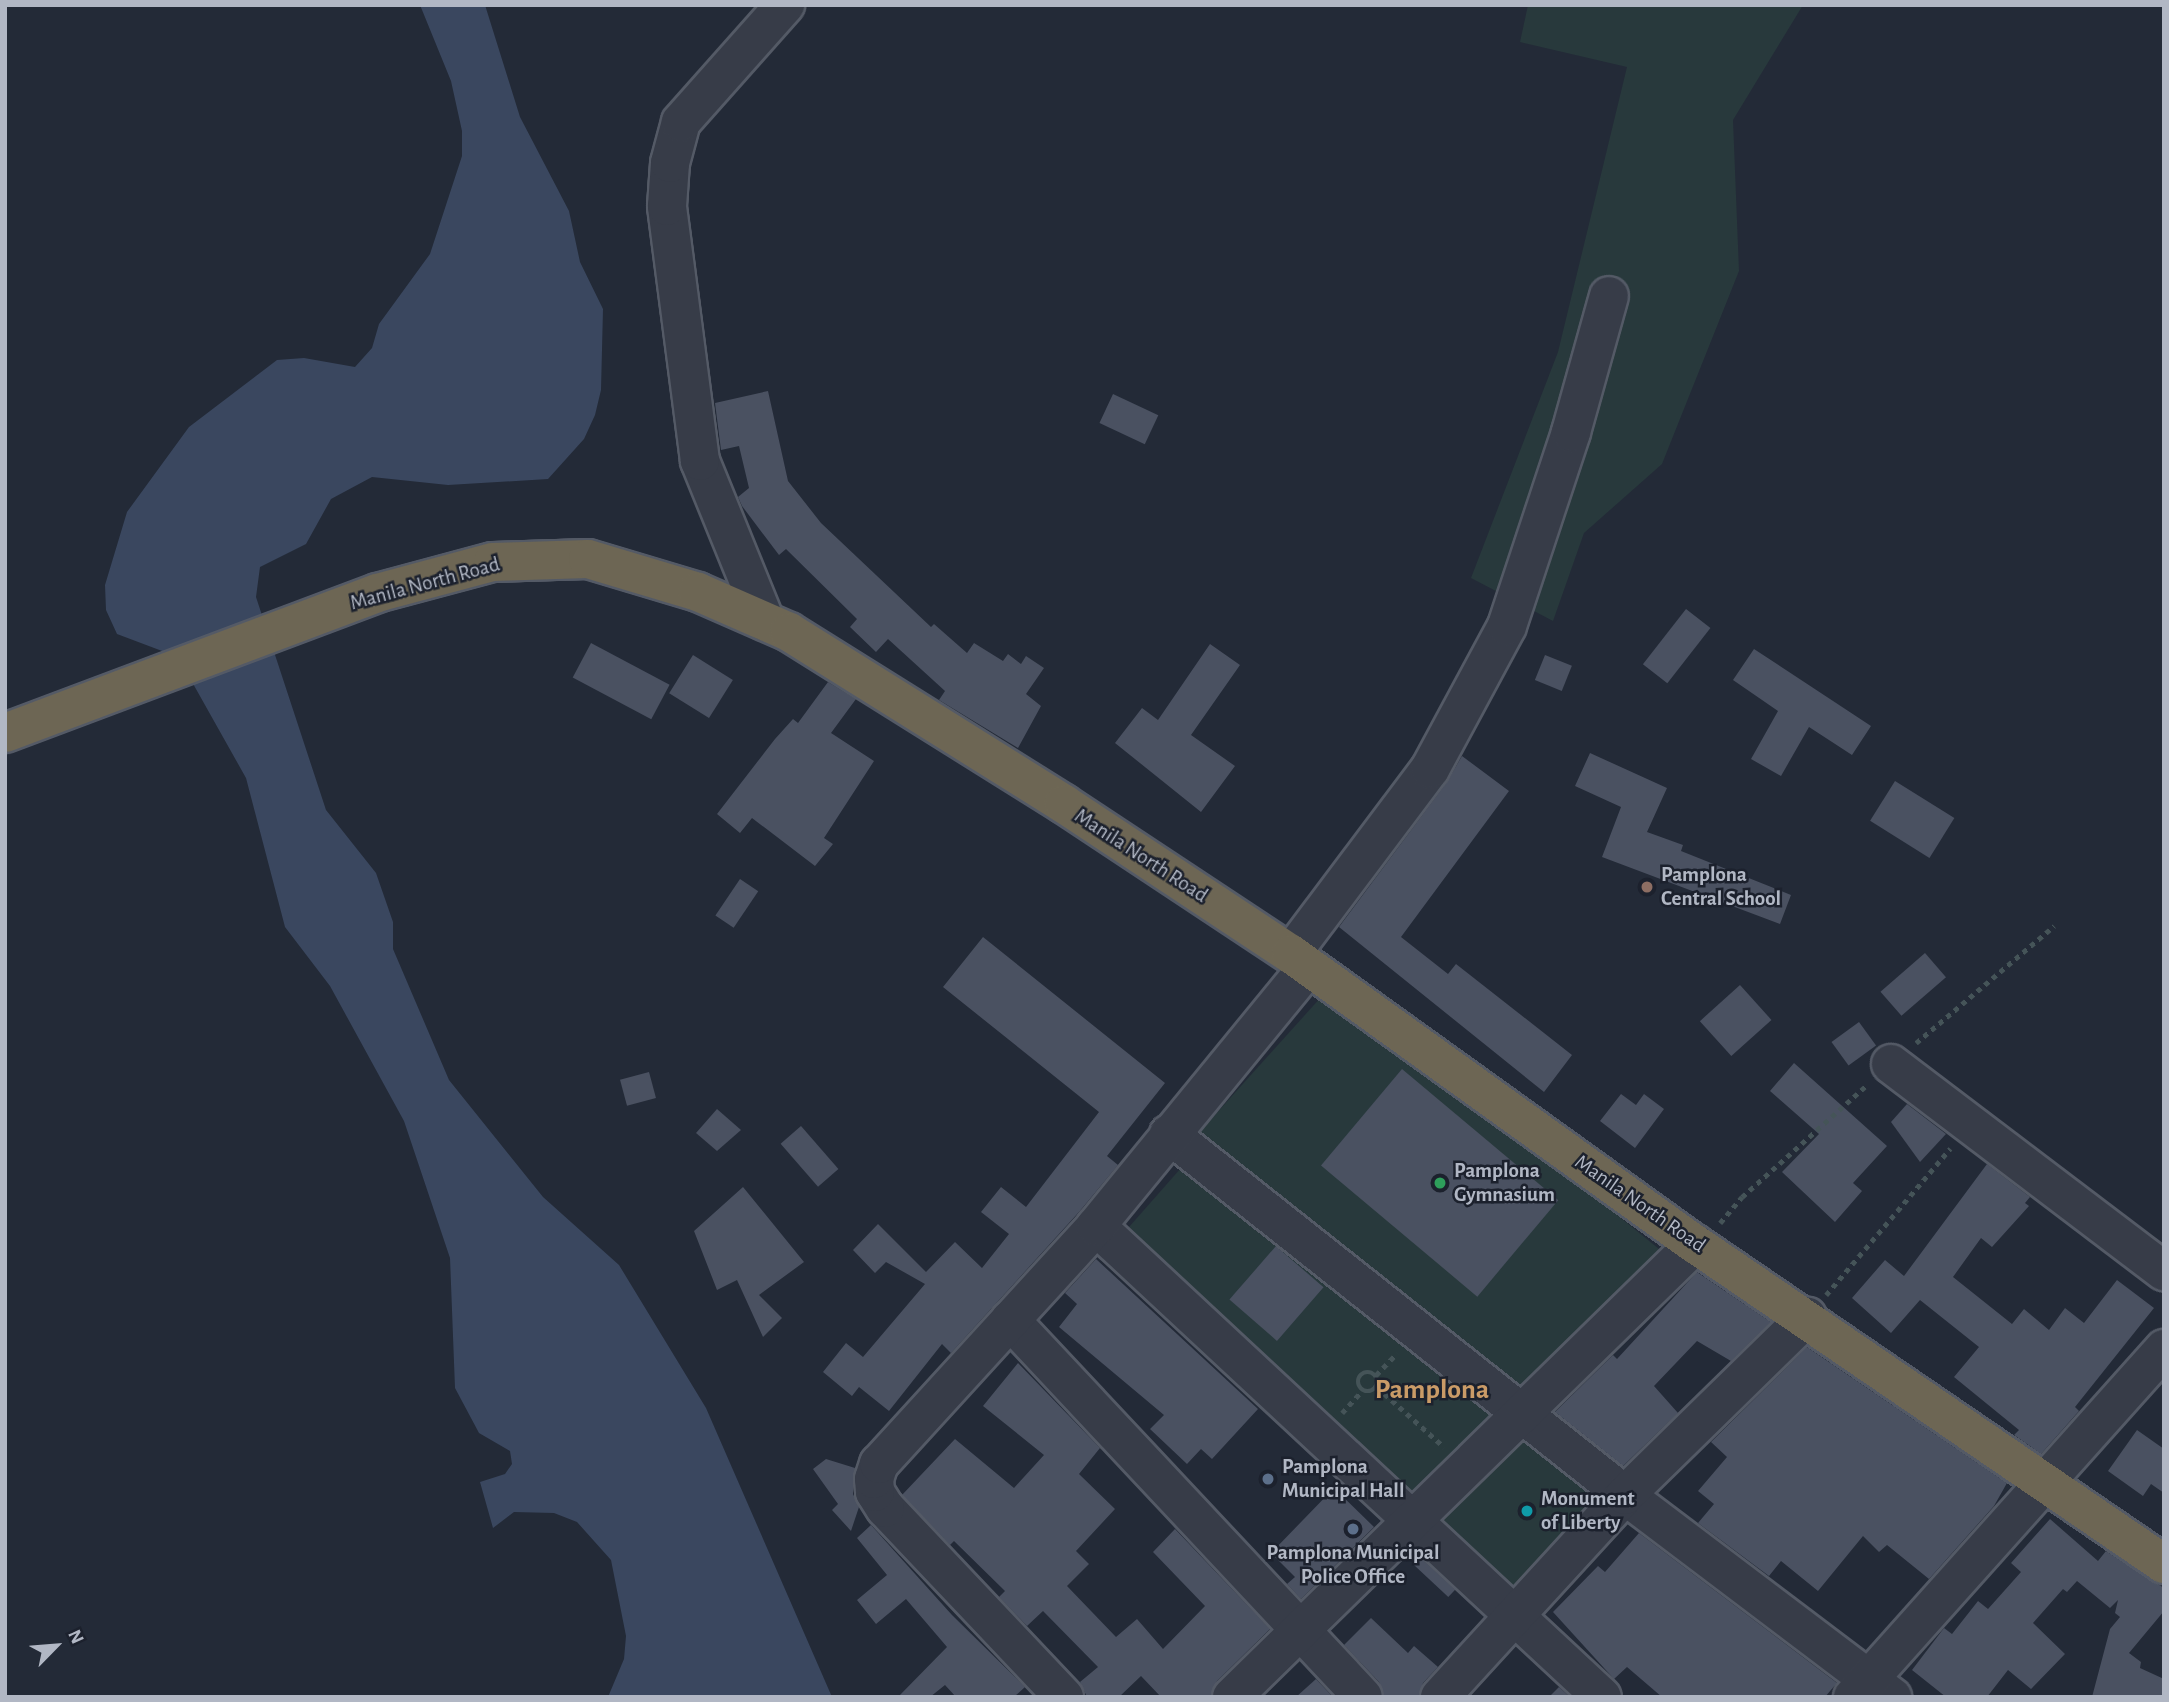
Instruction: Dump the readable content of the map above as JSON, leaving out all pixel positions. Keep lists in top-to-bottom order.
{
  "streets": {
    "highway": ["Manila North Road"]
  },
  "districts": ["Pamplona"],
  "places": [
    "Pamplona Central School",
    "Pamplona Gymnasium",
    "Pamplona Municipal Hall",
    "Monument of Liberty",
    "Pamplona Municipal Police Office"
  ],
  "north": "top right"
}
